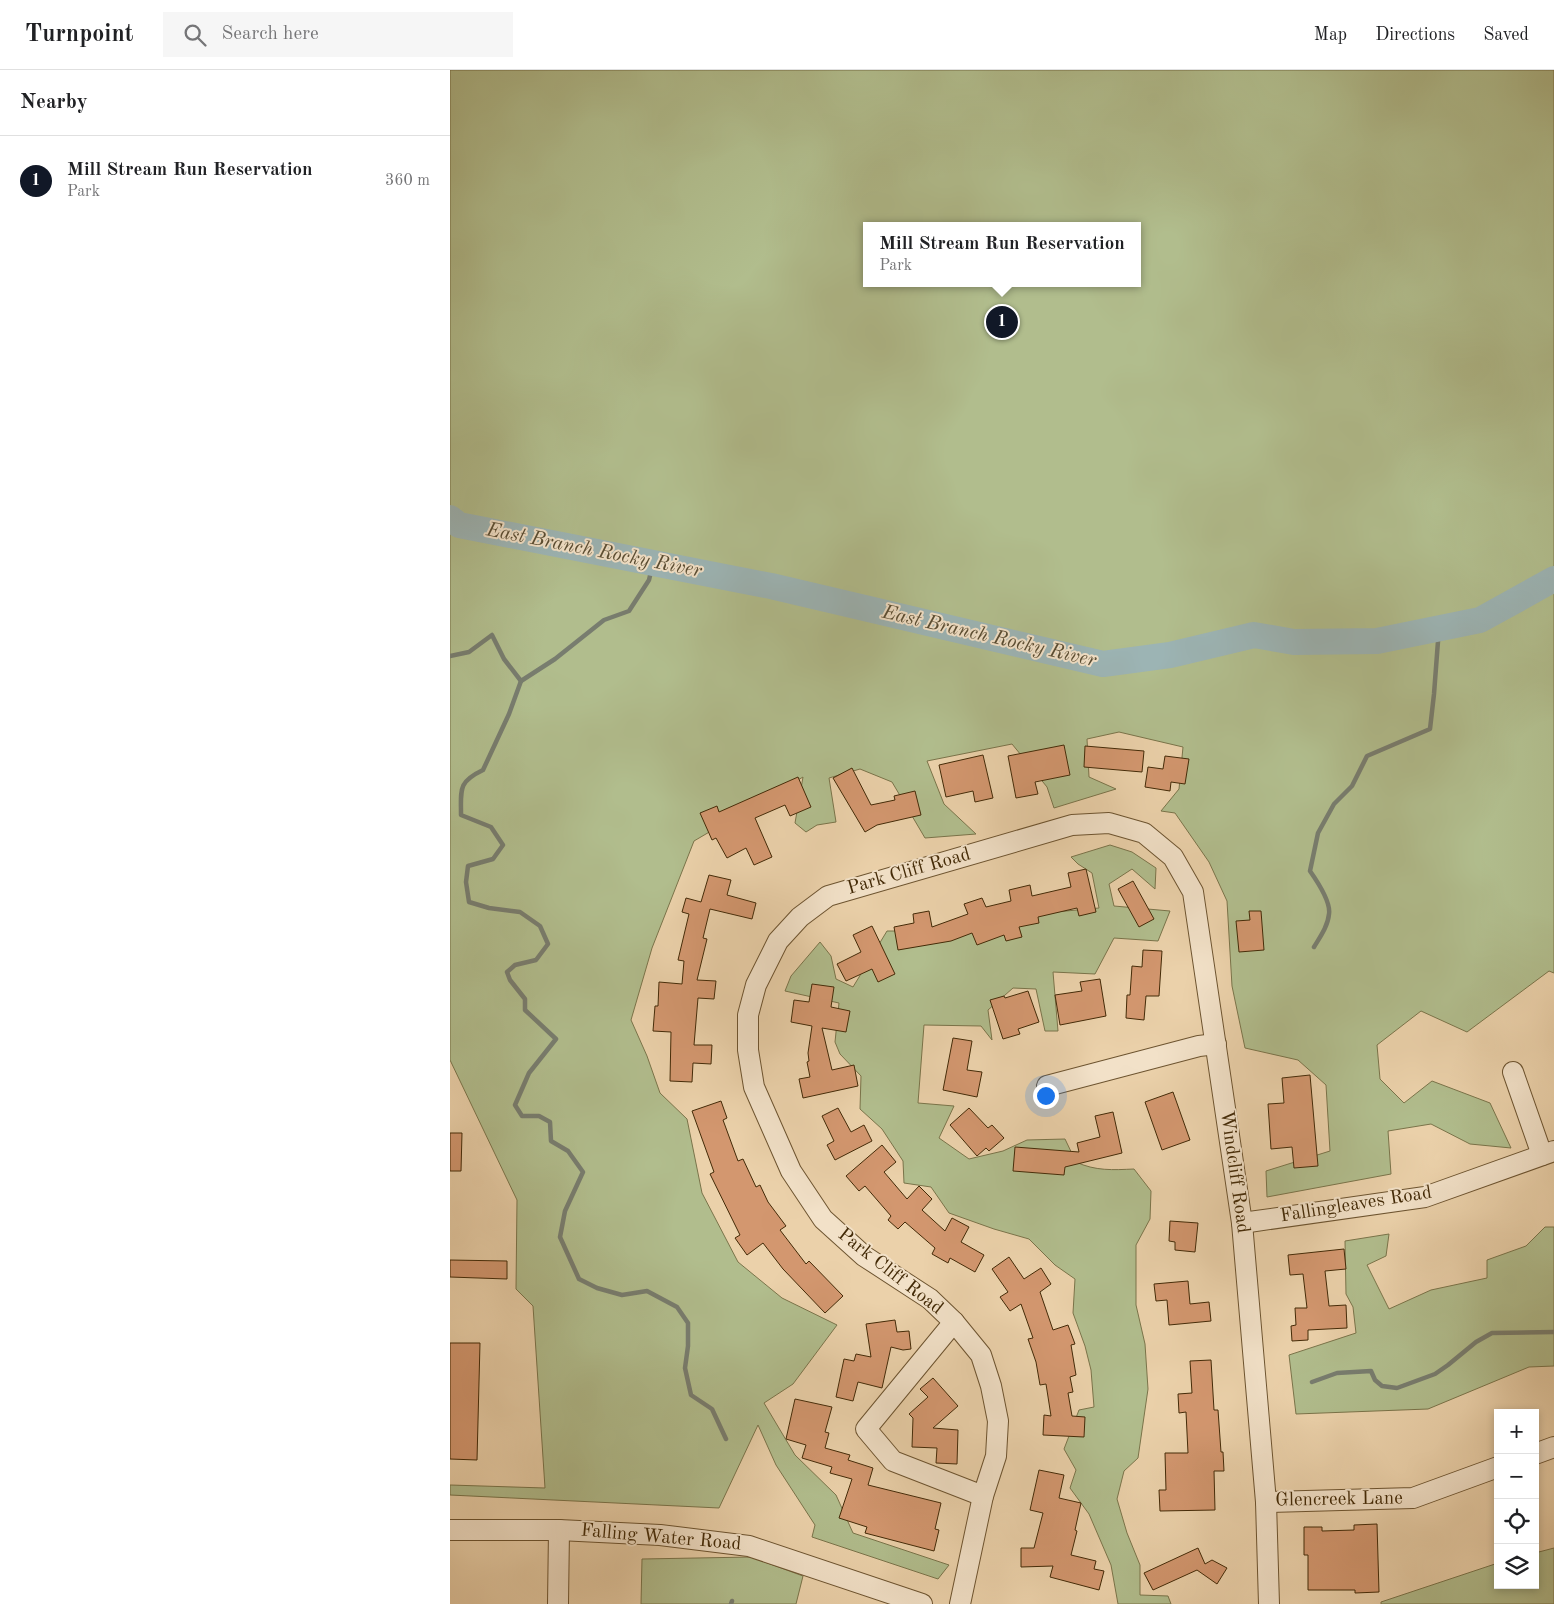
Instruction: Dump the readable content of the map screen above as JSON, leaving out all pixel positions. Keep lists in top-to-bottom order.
{
  "streets": {
    "street": [
      "Park Cliff Road",
      "Windcliff Road",
      "Fallingleaves Road",
      "Glencreek Lane",
      "Falling Water Road"
    ]
  },
  "crossings": [
    ["Park Cliff Road", "Windcliff Road"],
    ["Windcliff Road", "Fallingleaves Road"],
    ["Windcliff Road", "Glencreek Lane"]
  ],
  "water": ["East Branch Rocky River"],
  "page": {
    "header": "Turnpoint",
    "search": "Search here",
    "nav": ["Map", "Directions", "Saved"],
    "heading": "Nearby",
    "list": [
      {
        "mark": "1",
        "name": "Mill Stream Run Reservation",
        "note": "Park",
        "value": "360 m"
      }
    ],
    "popup": ["Mill Stream Run Reservation", "Park"],
    "pins": "1",
    "map_buttons": ["+", "−"]
  }
}
